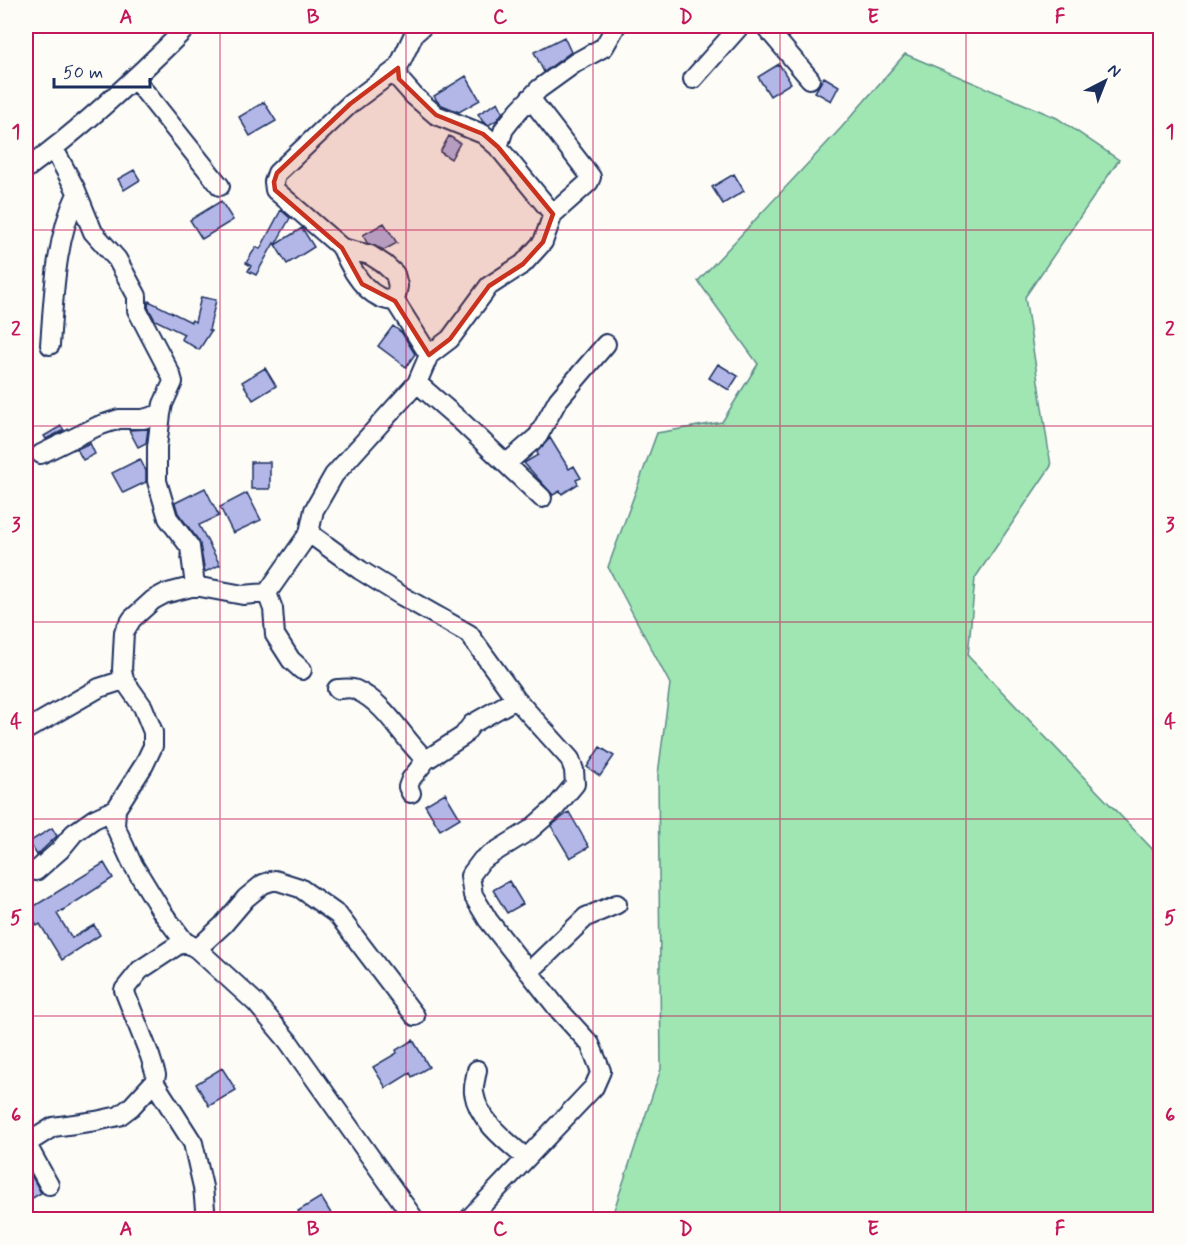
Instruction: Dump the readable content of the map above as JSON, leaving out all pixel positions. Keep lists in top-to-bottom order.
{
  "scale_bar": "50 m",
  "north": "top right",
  "grid": {
    "columns": [
      "A",
      "B",
      "C",
      "D",
      "E",
      "F"
    ],
    "rows": [
      "1",
      "2",
      "3",
      "4",
      "5",
      "6"
    ]
  }
}
